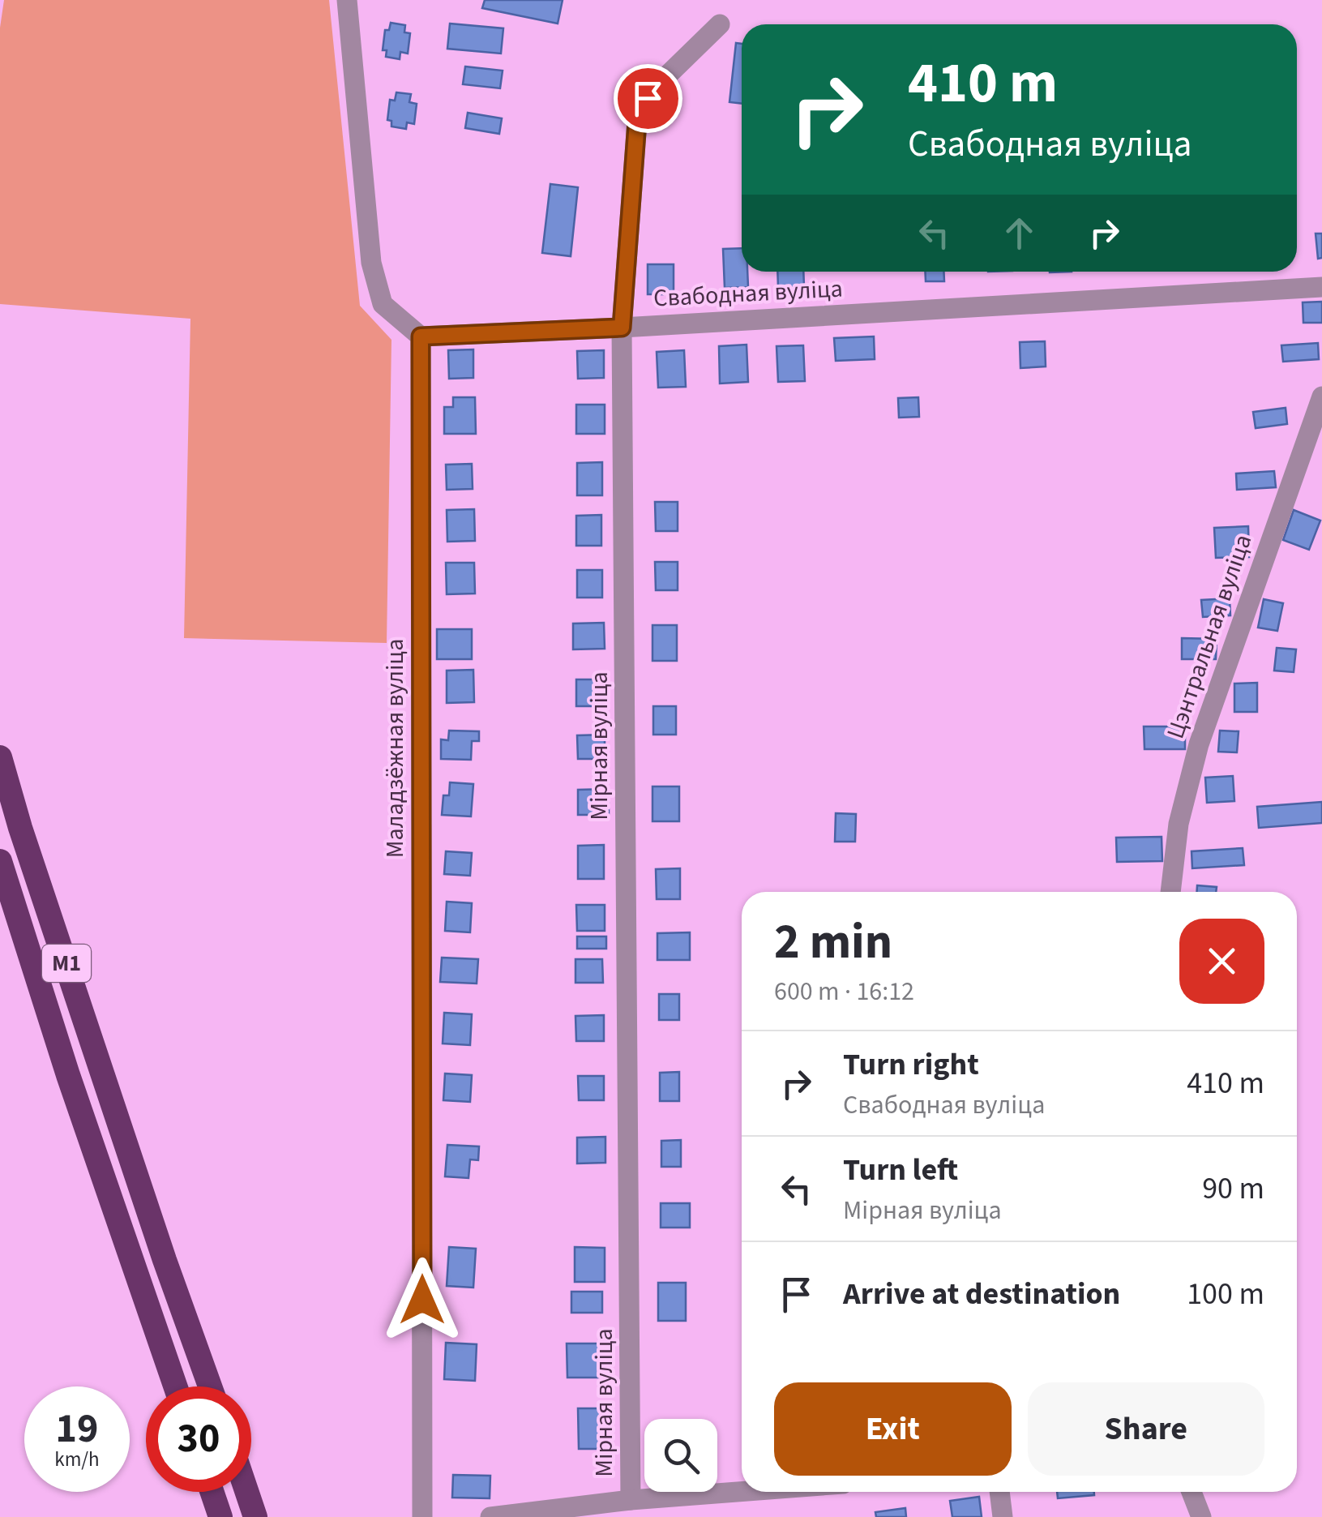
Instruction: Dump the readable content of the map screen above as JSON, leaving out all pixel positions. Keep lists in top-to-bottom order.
{
  "streets": {
    "highway": ["М1"],
    "street": [
      "Свабодная вуліца",
      "Цэнтральная вуліца",
      "Мірная вуліца",
      "Маладзёжная вуліца"
    ]
  },
  "crossings": [
    ["Свабодная вуліца", "Мірная вуліца"],
    ["Свабодная вуліца", "Маладзёжная вуліца"]
  ],
  "page": {
    "turn": ["410 m", "Свабодная вуліца"],
    "heading": ["2 min", "600 m · 16:12"],
    "list": [
      {
        "name": "Turn right",
        "note": "Свабодная вуліца",
        "value": "410 m"
      },
      {
        "name": "Turn left",
        "note": "Мірная вуліца",
        "value": "90 m"
      },
      {
        "name": "Arrive at destination",
        "value": "100 m"
      }
    ],
    "buttons": ["Exit", "Share"],
    "speed": "19 km/h",
    "limit": "30"
  }
}
